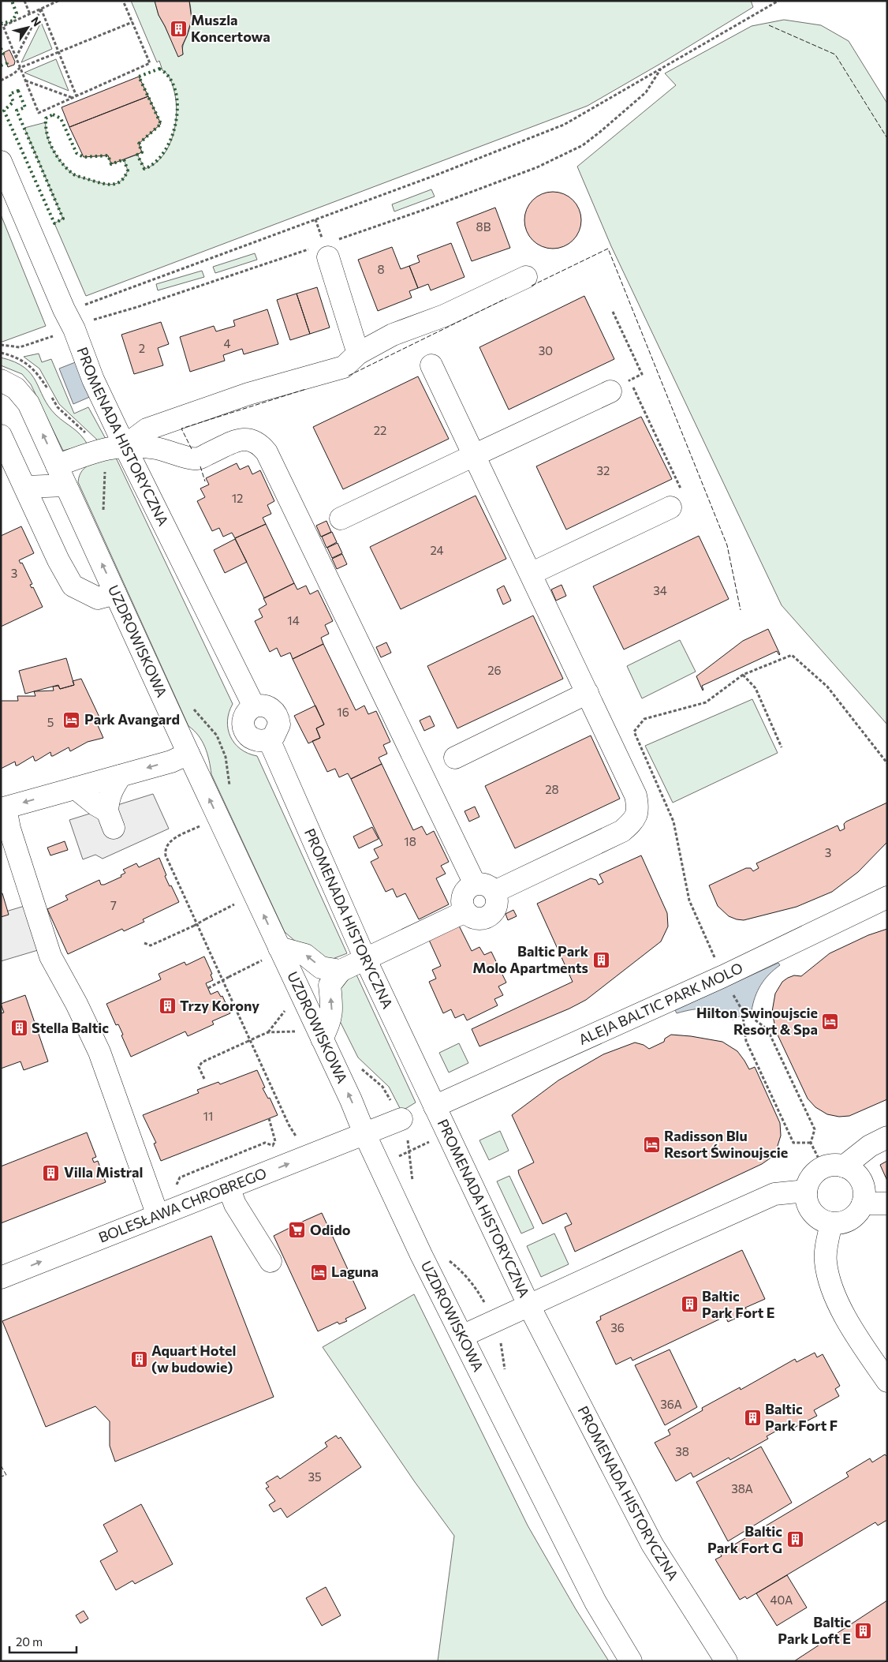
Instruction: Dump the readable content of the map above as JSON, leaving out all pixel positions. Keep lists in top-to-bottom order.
{
  "streets": {
    "street": [
      "PROMENADA HISTORYCZNA",
      "UZDROWISKOWA",
      "ALEJA BALTIC PARK MOLO",
      "BOLESŁAWA CHROBREGO"
    ]
  },
  "crossings": [
    ["PROMENADA HISTORYCZNA", "ALEJA BALTIC PARK MOLO"],
    ["UZDROWISKOWA", "BOLESŁAWA CHROBREGO"]
  ],
  "one_way": ["UZDROWISKOWA", "BOLESŁAWA CHROBREGO"],
  "places": {
    "building": [
      "Muszla Koncertowa",
      "Baltic Park Molo Apartments",
      "Trzy Korony",
      "Stella Baltic",
      "Villa Mistral",
      "Baltic Park Fort E",
      "Aquart Hotel (w budowie)",
      "Baltic Park Fort F",
      "Baltic Park Fort G",
      "Baltic Park Loft E"
    ],
    "hotel": [
      "Park Avangard",
      "Hilton Swinoujscie Resort & Spa",
      "Radisson Blu Resort Świnoujscie",
      "Laguna"
    ],
    "supermarket": ["Odido"]
  },
  "house_numbers": [
    "8B",
    "8",
    "4",
    "2",
    "30",
    "22",
    "32",
    "12",
    "24",
    "3",
    "34",
    "14",
    "26",
    "16",
    "5",
    "28",
    "18",
    "3",
    "7",
    "11",
    "36",
    "36A",
    "38",
    "35",
    "38A",
    "40A"
  ],
  "scale_bar": "20 m",
  "north": "top right"
}
